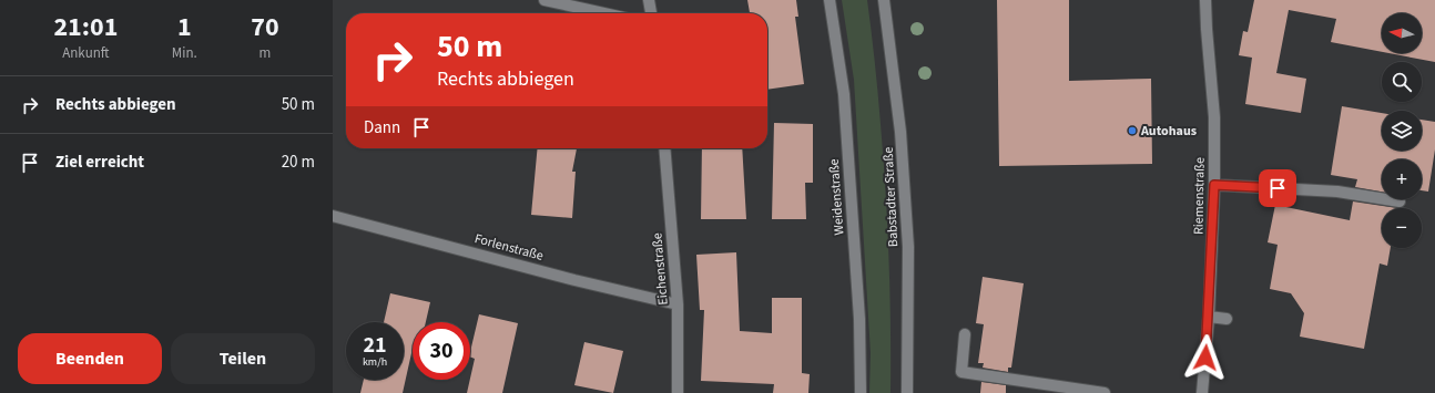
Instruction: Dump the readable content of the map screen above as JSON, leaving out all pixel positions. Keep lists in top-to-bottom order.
{
  "streets": {
    "street": [
      "Riemenstraße",
      "Weidenstraße",
      "Babstadter Straße",
      "Forlenstraße",
      "Eichenstraße"
    ]
  },
  "crossings": [
    ["Forlenstraße", "Eichenstraße"]
  ],
  "places": ["Autohaus"],
  "north": "left",
  "page": {
    "eta": [
      "21:01",
      "Ankunft",
      "1",
      "Min.",
      "70",
      "m"
    ],
    "map_buttons": ["+", "−"],
    "turn": ["50 m", "Rechts abbiegen"],
    "list": [
      {
        "name": "Rechts abbiegen",
        "value": "50 m"
      },
      {
        "name": "Ziel erreicht",
        "value": "20 m"
      }
    ],
    "then": "Dann",
    "speed": "21 km/h",
    "limit": "30",
    "buttons": ["Beenden", "Teilen"]
  }
}
